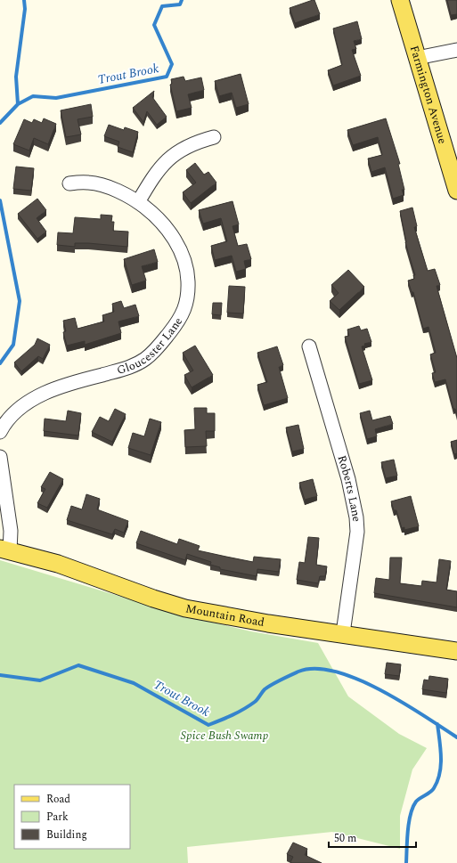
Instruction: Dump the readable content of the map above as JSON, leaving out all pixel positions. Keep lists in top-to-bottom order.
{
  "streets": {
    "main road": ["Farmington Avenue", "Mountain Road"],
    "street": ["Gloucester Lane", "Roberts Lane"]
  },
  "crossings": [
    ["Roberts Lane", "Mountain Road"]
  ],
  "water": ["Trout Brook"],
  "parks": ["Spice Bush Swamp"],
  "legend": ["Road", "Park", "Building"],
  "scale_bar": "50 m"
}
